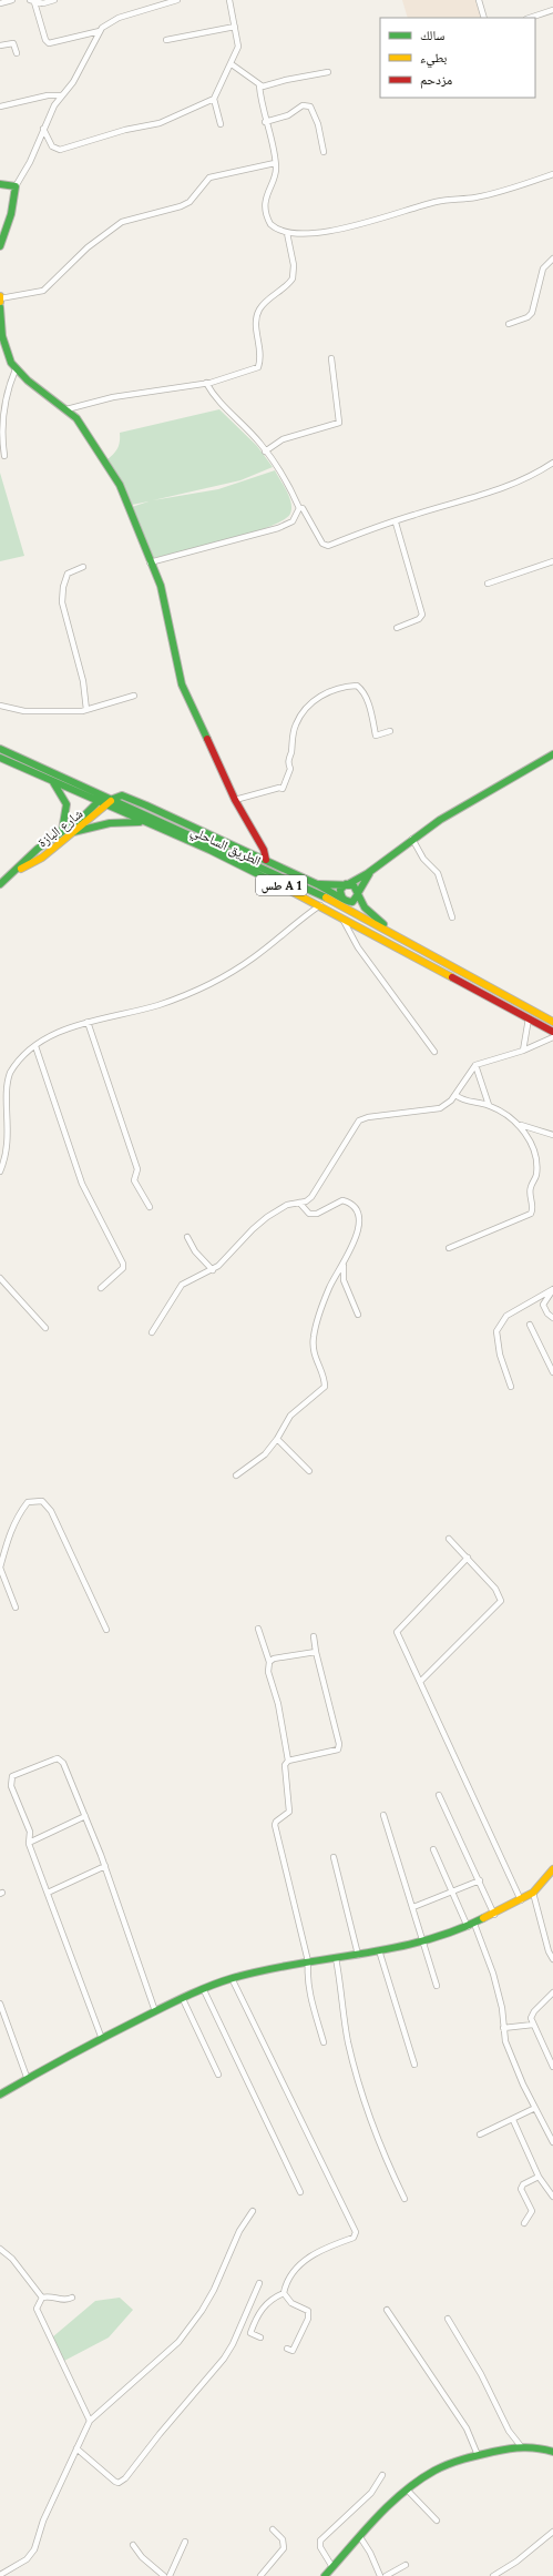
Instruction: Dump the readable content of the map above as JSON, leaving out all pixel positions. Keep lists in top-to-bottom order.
{
  "streets": {
    "main road": ["شارع البازة", "الطريق الساحلي", "طس A 1"]
  },
  "crossings": [
    ["شارع البازة", "الطريق الساحلي"]
  ],
  "legend": ["سالك", "بطيء", "مزدحم"]
}
